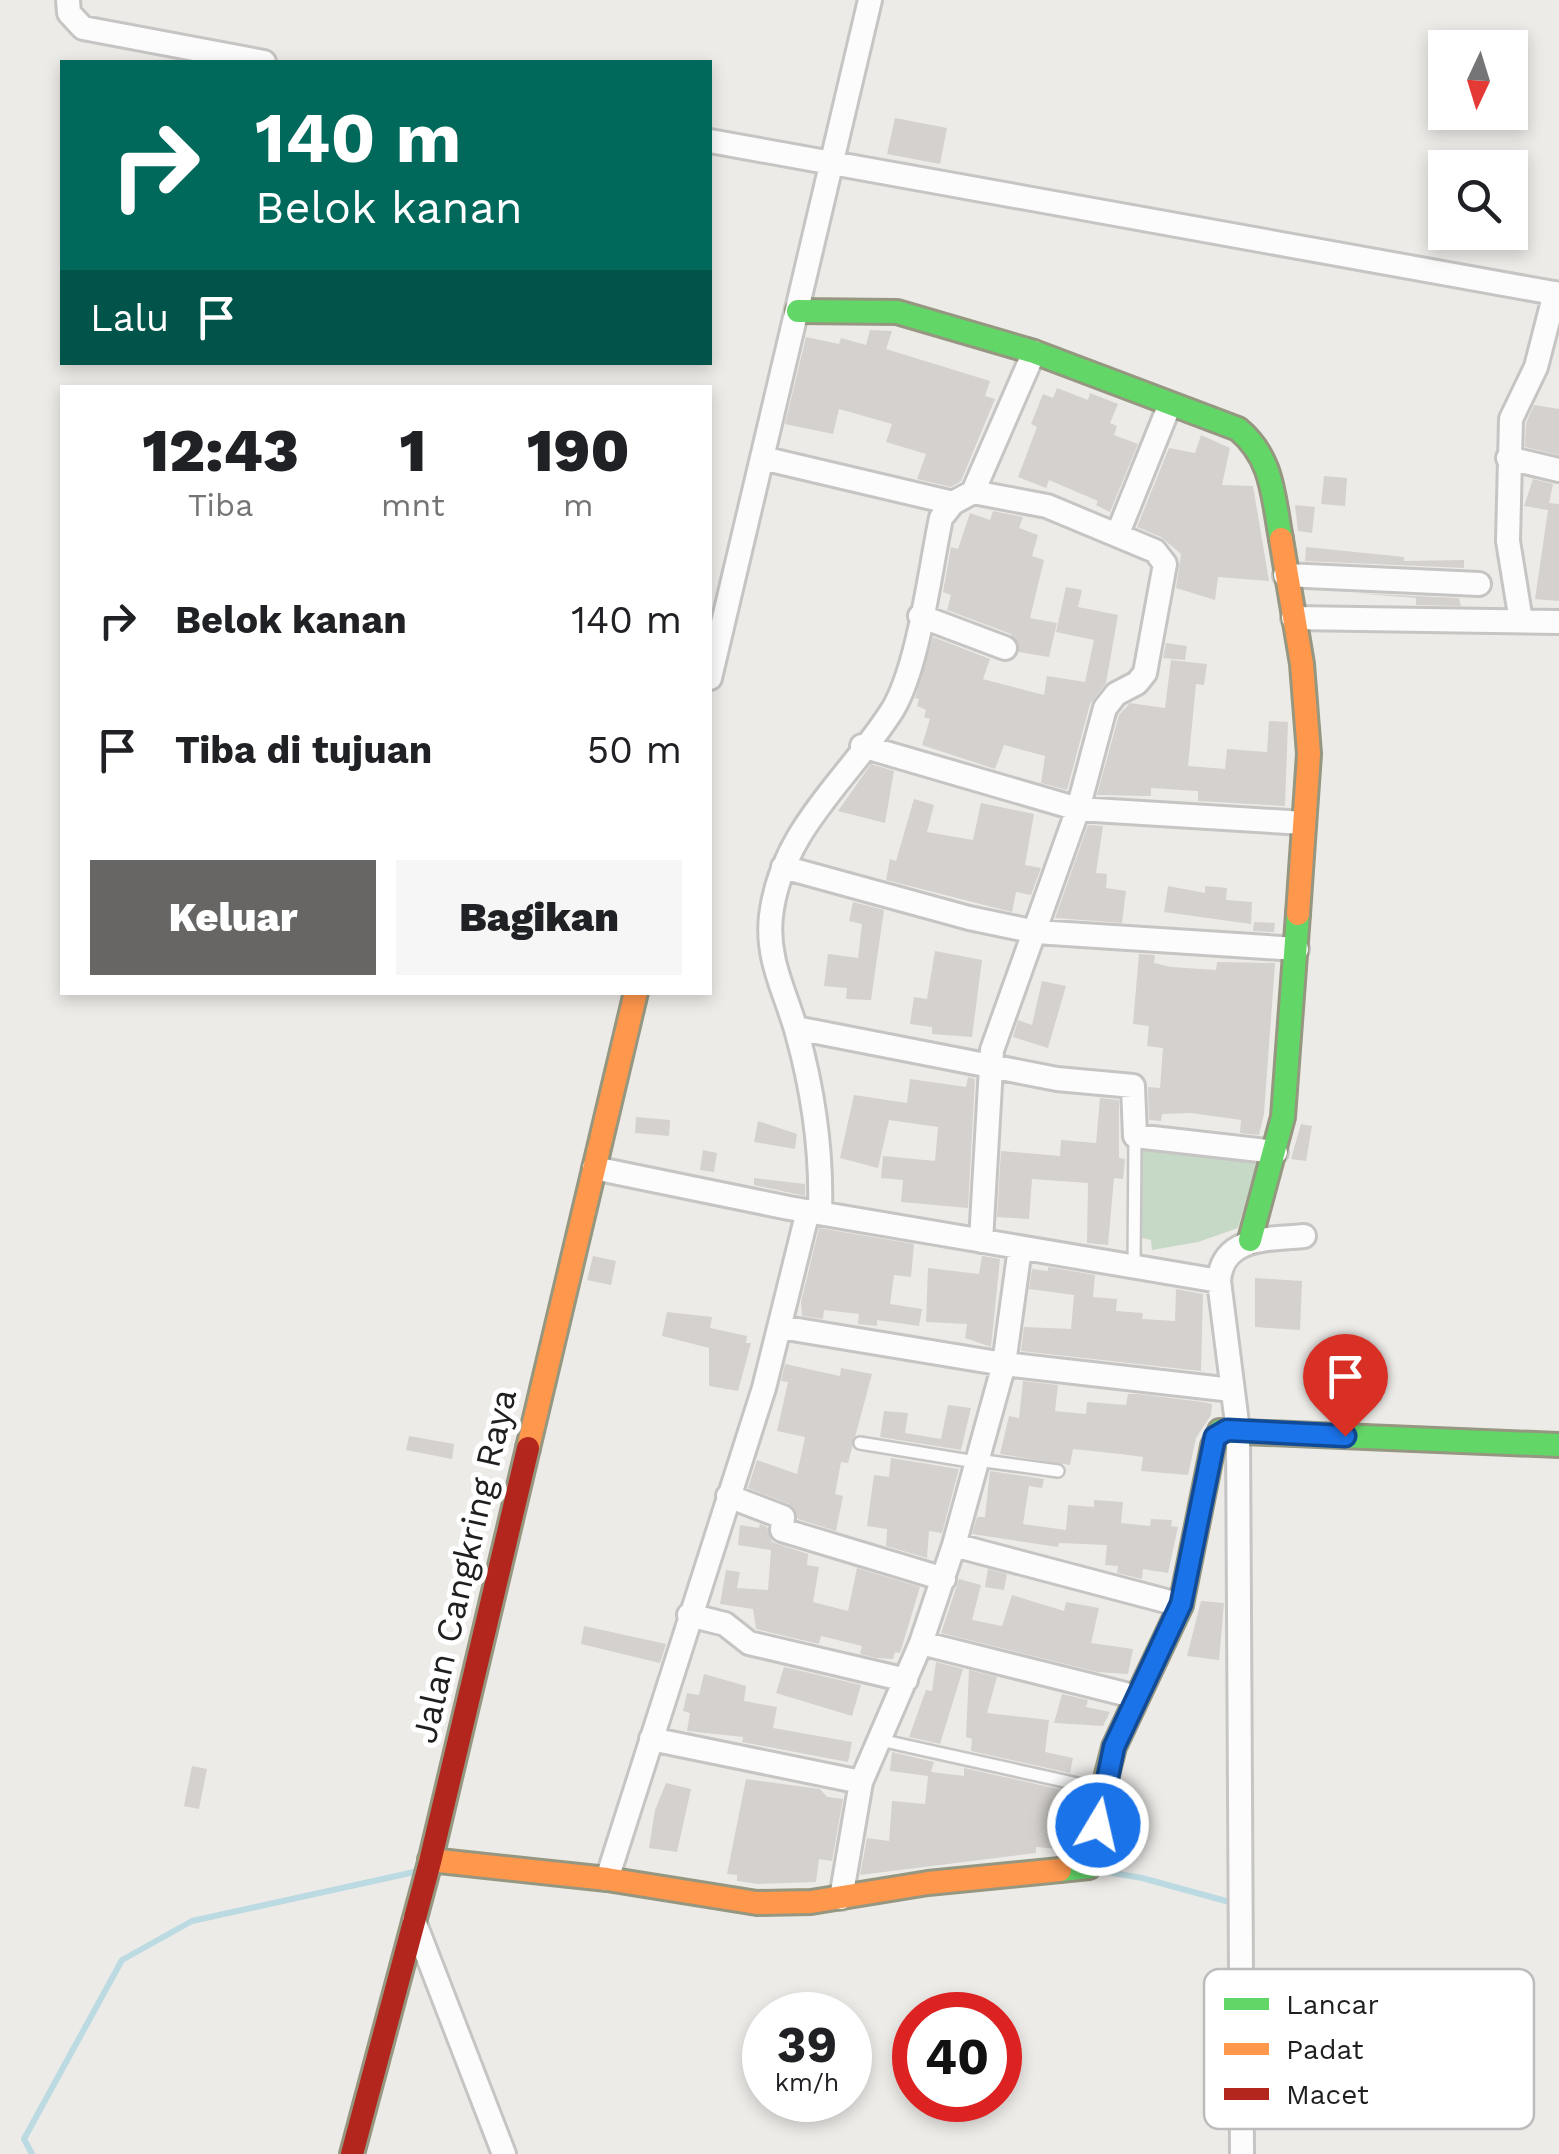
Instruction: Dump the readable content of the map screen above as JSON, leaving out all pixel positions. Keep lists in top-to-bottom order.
{
  "streets": {
    "street": ["Jalan Cangkring Raya"]
  },
  "legend": ["Lancar", "Padat", "Macet"],
  "north": "bottom",
  "page": {
    "turn": ["140 m", "Belok kanan"],
    "then": "Lalu",
    "eta": [
      "12:43",
      "Tiba",
      "1",
      "mnt",
      "190",
      "m"
    ],
    "list": [
      {
        "name": "Belok kanan",
        "value": "140 m"
      },
      {
        "name": "Tiba di tujuan",
        "value": "50 m"
      }
    ],
    "buttons": ["Keluar", "Bagikan"],
    "speed": "39 km/h",
    "limit": "40"
  }
}
